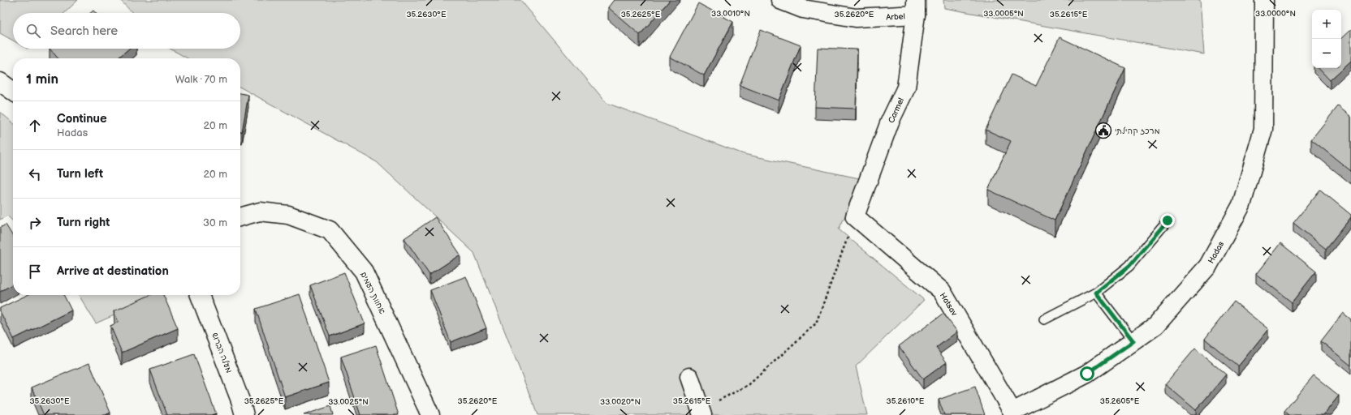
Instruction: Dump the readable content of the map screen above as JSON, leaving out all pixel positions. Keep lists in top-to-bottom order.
{
  "streets": {
    "street": [
      "Arbel",
      "Carmel",
      "Hadas",
      "אחוות העמים",
      "Hatsav",
      "מעלה הברוש"
    ]
  },
  "crossings": [
    ["Arbel", "Carmel"],
    ["Carmel", "Hatsav"],
    ["Hadas", "Hatsav"]
  ],
  "places": {
    "public building": ["מרכז קהילתי"]
  },
  "page": {
    "map_buttons": ["+", "−"],
    "search": "Search here",
    "heading": ["1 min", "Walk · 70 m"],
    "list": [
      ["Continue", "Hadas", "20 m"],
      ["Turn left", "20 m"],
      ["Turn right", "30 m"],
      "Arrive at destination"
    ]
  },
  "coordinates": [
    "33.0010°N",
    "33.0005°N",
    "33.0000°N",
    "35.2630°E",
    "35.2615°E",
    "35.2625°E",
    "35.2620°E",
    "35.2610°E",
    "35.2605°E",
    "33.0025°N",
    "33.0020°N"
  ]
}
